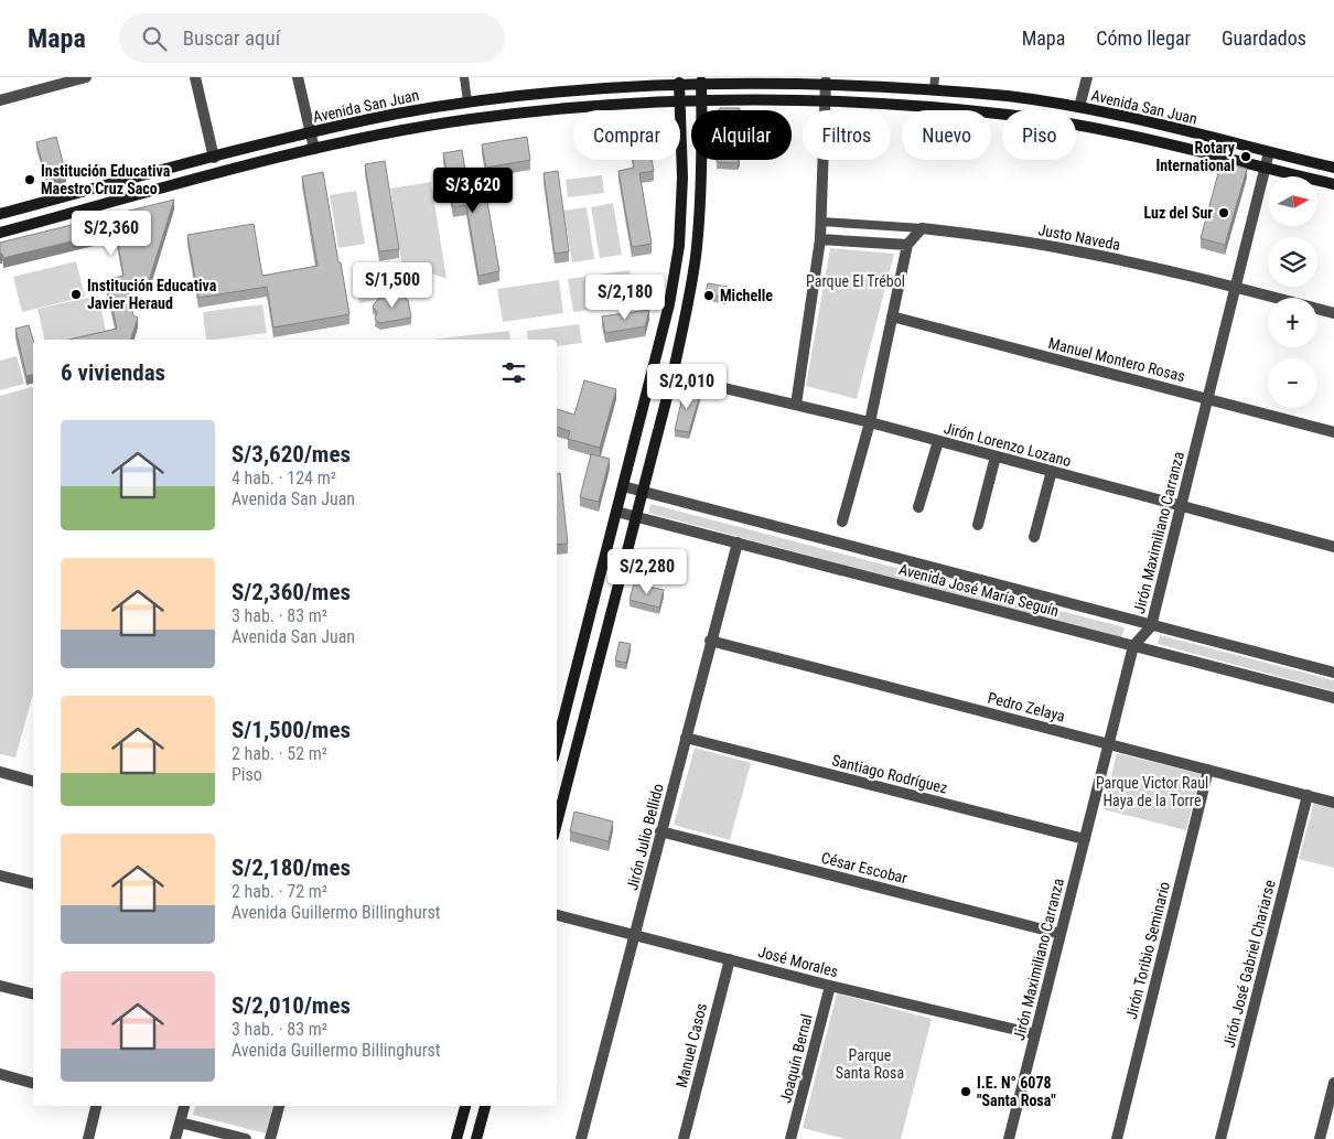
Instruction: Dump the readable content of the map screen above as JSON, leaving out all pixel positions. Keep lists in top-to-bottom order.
{
  "streets": {
    "main road": ["Avenida San Juan"],
    "street": [
      "Justo Naveda",
      "Manuel Montero Rosas",
      "Jirón Lorenzo Lozano",
      "Jirón Maximiliano Carranza",
      "Avenida José María Seguín",
      "Pedro Zelaya",
      "Santiago Rodríguez",
      "Jirón Julio Bellido",
      "César Escobar",
      "Jirón Toribio Seminario",
      "José Morales",
      "Jirón José Gabriel Chariarse",
      "Manuel Casos",
      "Joaquín Bernal"
    ]
  },
  "crossings": [
    ["Avenida San Juan", "Jirón Maximiliano Carranza"],
    ["Justo Naveda", "Jirón Maximiliano Carranza"],
    ["Manuel Montero Rosas", "Jirón Maximiliano Carranza"],
    ["Jirón Lorenzo Lozano", "Jirón Maximiliano Carranza"],
    ["Jirón Maximiliano Carranza", "Avenida José María Seguín"],
    ["Jirón Maximiliano Carranza", "Pedro Zelaya"],
    ["Jirón Maximiliano Carranza", "Santiago Rodríguez"],
    ["Jirón Maximiliano Carranza", "César Escobar"],
    ["Jirón Maximiliano Carranza", "José Morales"],
    ["Avenida José María Seguín", "Jirón Julio Bellido"],
    ["Pedro Zelaya", "Jirón Julio Bellido"],
    ["Pedro Zelaya", "Jirón Toribio Seminario"],
    ["Pedro Zelaya", "Jirón José Gabriel Chariarse"],
    ["Santiago Rodríguez", "Jirón Julio Bellido"],
    ["Jirón Julio Bellido", "César Escobar"],
    ["Jirón Julio Bellido", "José Morales"],
    ["José Morales", "Manuel Casos"],
    ["José Morales", "Joaquín Bernal"]
  ],
  "parks": ["Parque El Trébol", "Parque Victor Raul Haya de la Torre", "Parque Santa Rosa"],
  "places": [
    "Rotary International",
    "Institución Educativa Maestro Cruz Saco",
    "Luz del Sur",
    "Institución Educativa Javier Heraud",
    "Michelle",
    "I.E. N° 6078 \"Santa Rosa\""
  ],
  "north": "right",
  "page": {
    "header": "Mapa",
    "search": "Buscar aquí",
    "nav": ["Mapa", "Cómo llegar", "Guardados"],
    "chip": [
      "Comprar",
      "Alquilar",
      "Filtros",
      "Nuevo",
      "Piso"
    ],
    "price": [
      "S/3,620",
      "S/2,360",
      "S/1,500",
      "S/2,180",
      "S/2,010",
      "S/2,280"
    ],
    "map_buttons": ["+", "−"],
    "heading": "6 viviendas",
    "list": [
      {
        "name": "S/3,620/mes",
        "note": "4 hab. · 124 m² · Avenida San Juan"
      },
      {
        "name": "S/2,360/mes",
        "note": "3 hab. · 83 m² · Avenida San Juan"
      },
      {
        "name": "S/1,500/mes",
        "note": "2 hab. · 52 m² · Piso"
      },
      {
        "name": "S/2,180/mes",
        "note": "2 hab. · 72 m² · Avenida Guillermo Billinghurst"
      },
      {
        "name": "S/2,010/mes",
        "note": "3 hab. · 83 m² · Avenida Guillermo Billinghurst"
      }
    ]
  }
}
